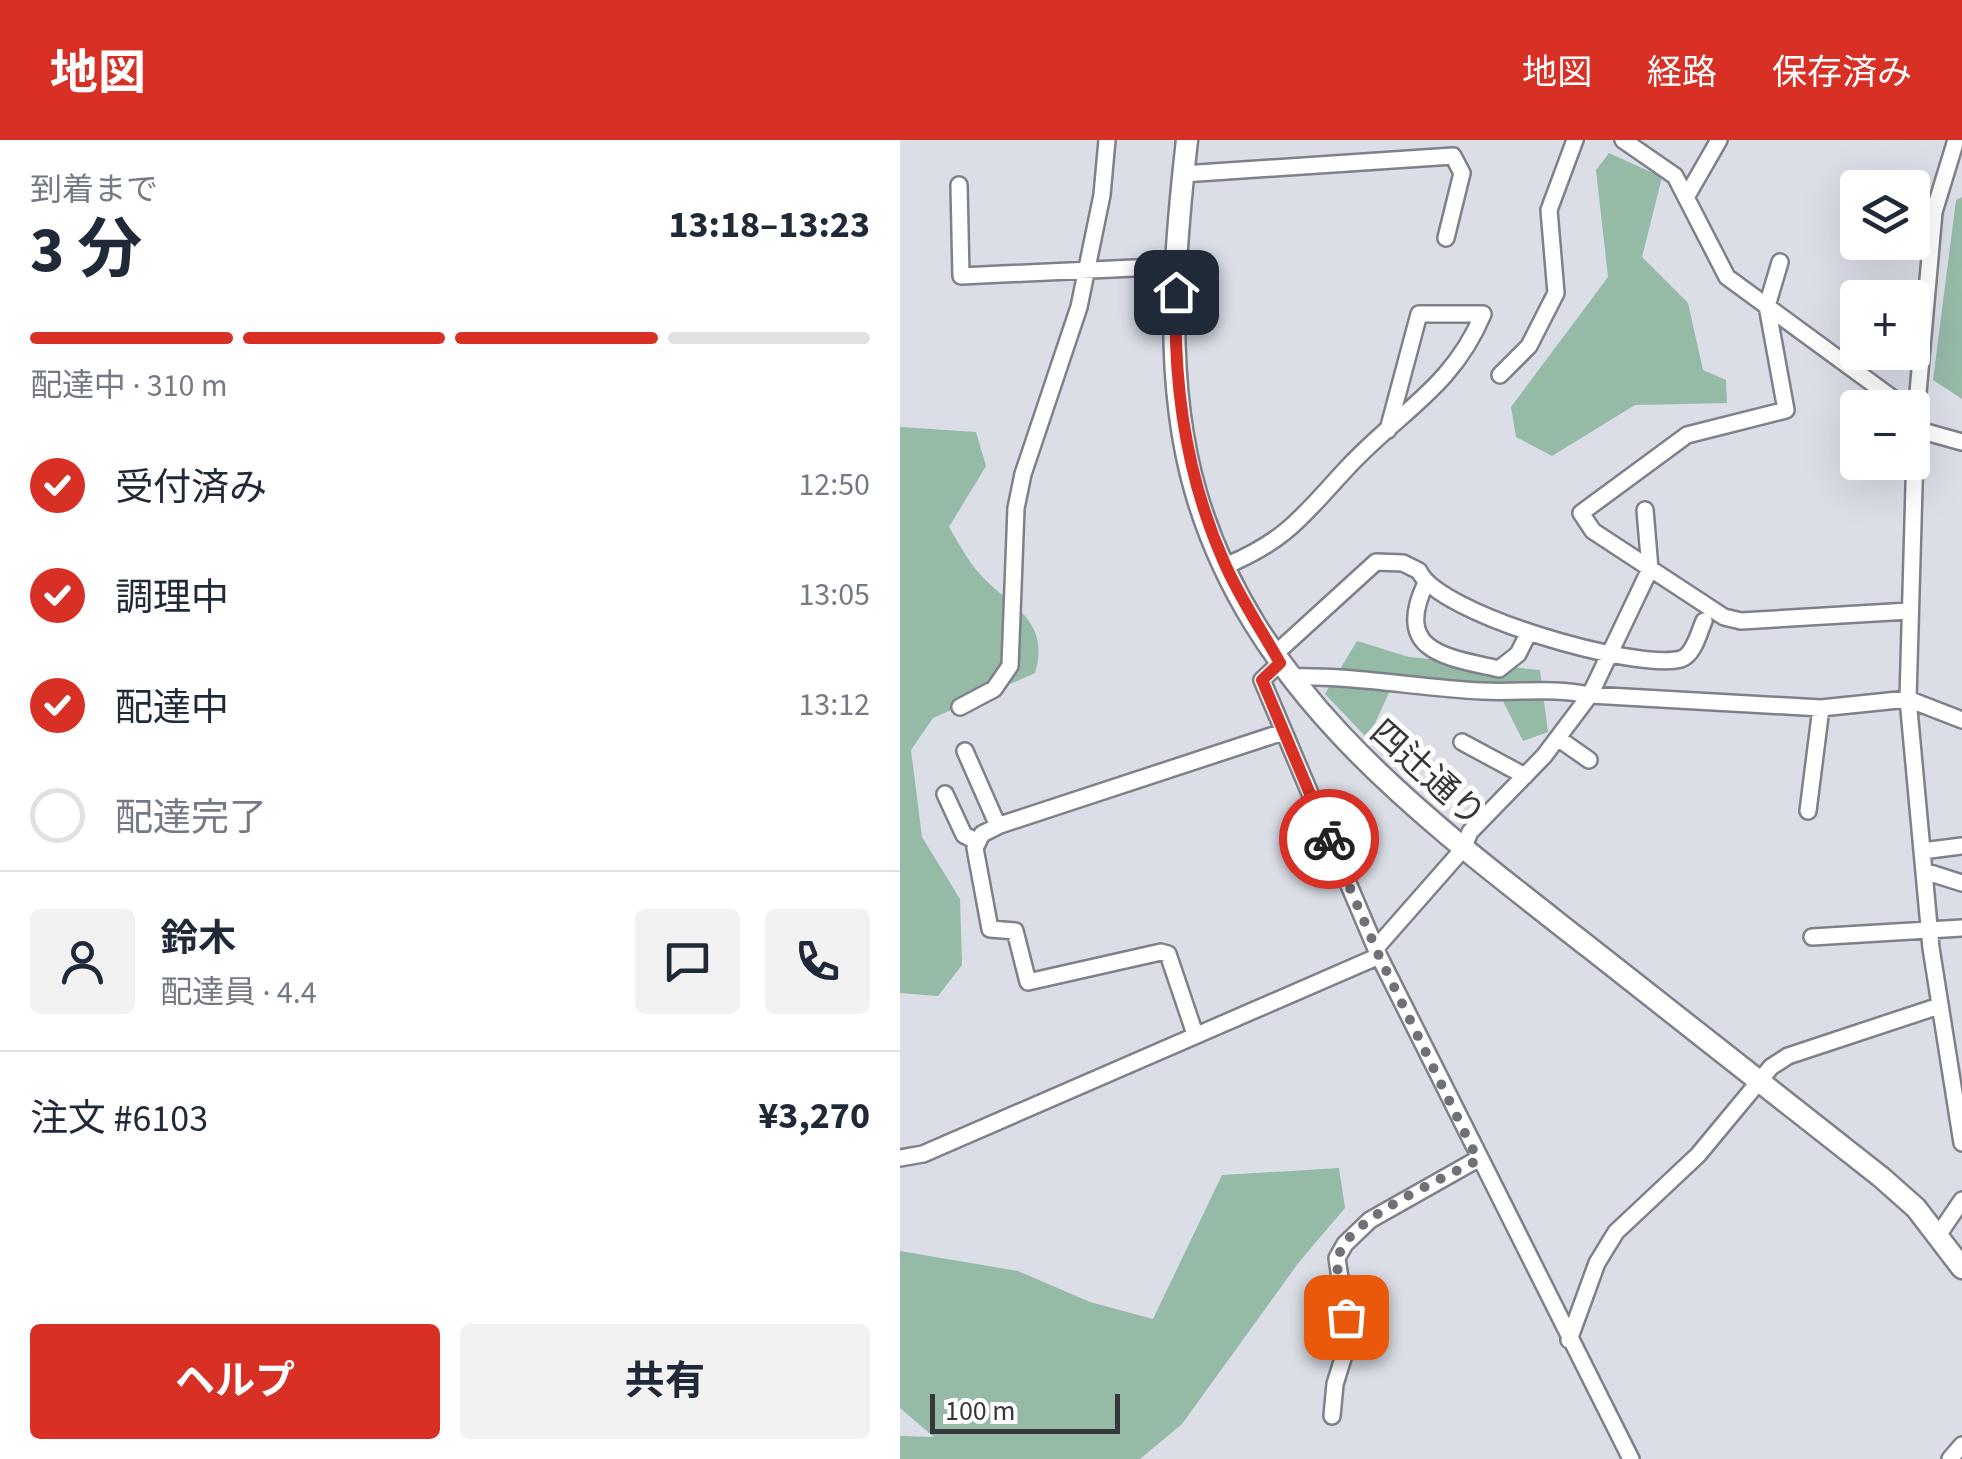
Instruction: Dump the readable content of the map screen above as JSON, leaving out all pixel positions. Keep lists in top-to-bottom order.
{
  "streets": {
    "street": ["四辻通り"]
  },
  "scale_bar": "100 m",
  "page": {
    "header": "地図",
    "nav": ["地図", "経路", "保存済み"],
    "heading": ["3 分", "到着まで", "13:18–13:23"],
    "panel": [
      "鈴木",
      "配達員 · 4.4",
      "注文 #6103",
      "¥3,270"
    ],
    "map_buttons": ["+", "−"],
    "bar": "配達中 · 310 m",
    "list": [
      ["受付済み", "12:50"],
      ["調理中", "13:05"],
      ["配達中", "13:12"],
      "配達完了"
    ],
    "buttons": ["ヘルプ", "共有"],
    "scale": "100 m"
  }
}
